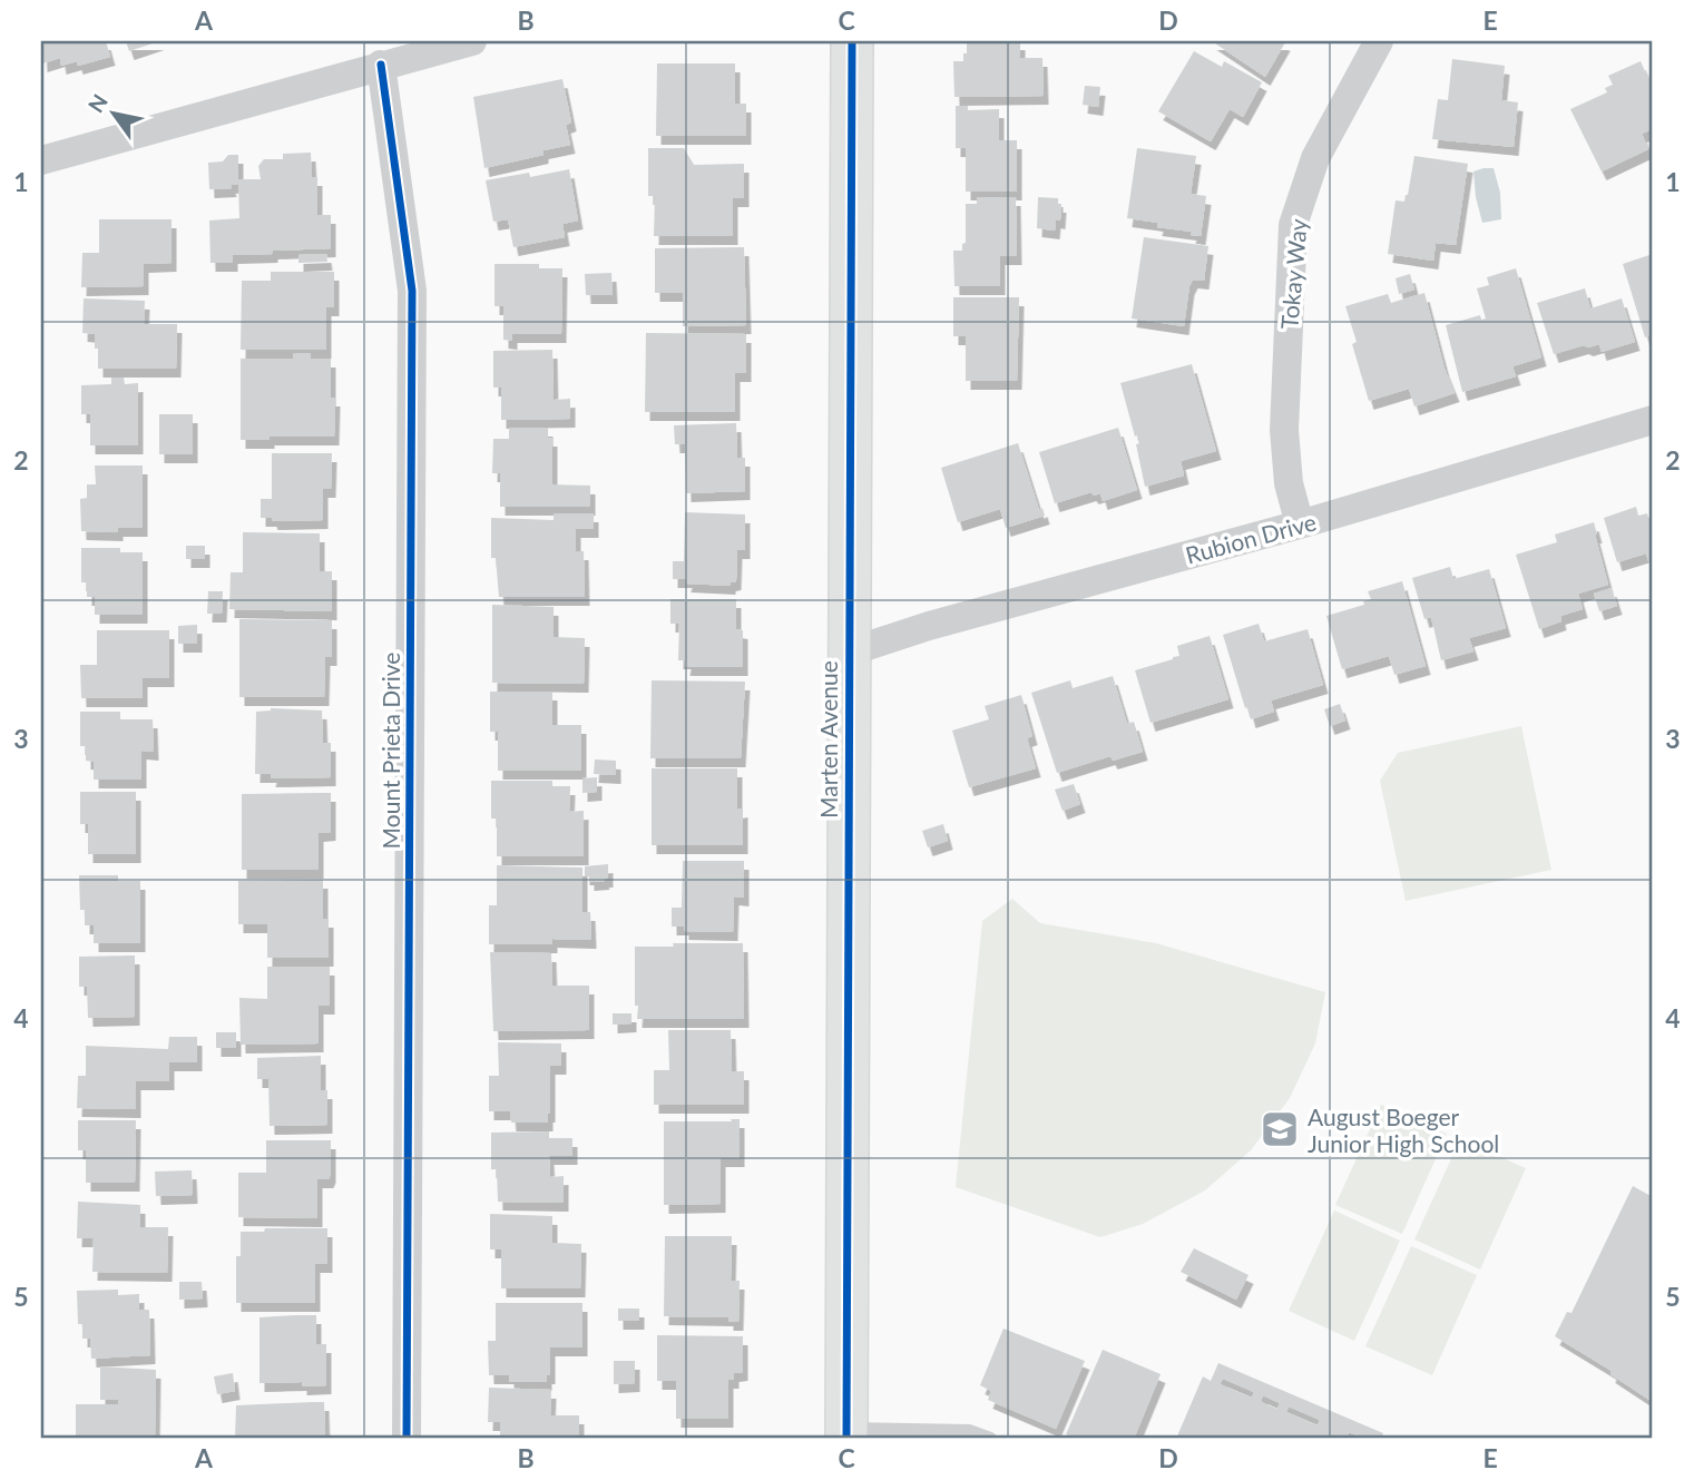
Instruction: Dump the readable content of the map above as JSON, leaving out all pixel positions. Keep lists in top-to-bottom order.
{
  "streets": {
    "street": [
      "Tokay Way",
      "Rubion Drive",
      "Marten Avenue",
      "Mount Prieta Drive"
    ]
  },
  "crossings": [
    ["Tokay Way", "Rubion Drive"],
    ["Rubion Drive", "Marten Avenue"]
  ],
  "places": {
    "school or university": ["August Boeger Junior High School"]
  },
  "north": "top left",
  "grid": {
    "columns": [
      "A",
      "B",
      "C",
      "D",
      "E"
    ],
    "rows": [
      "1",
      "2",
      "3",
      "4",
      "5"
    ]
  }
}
